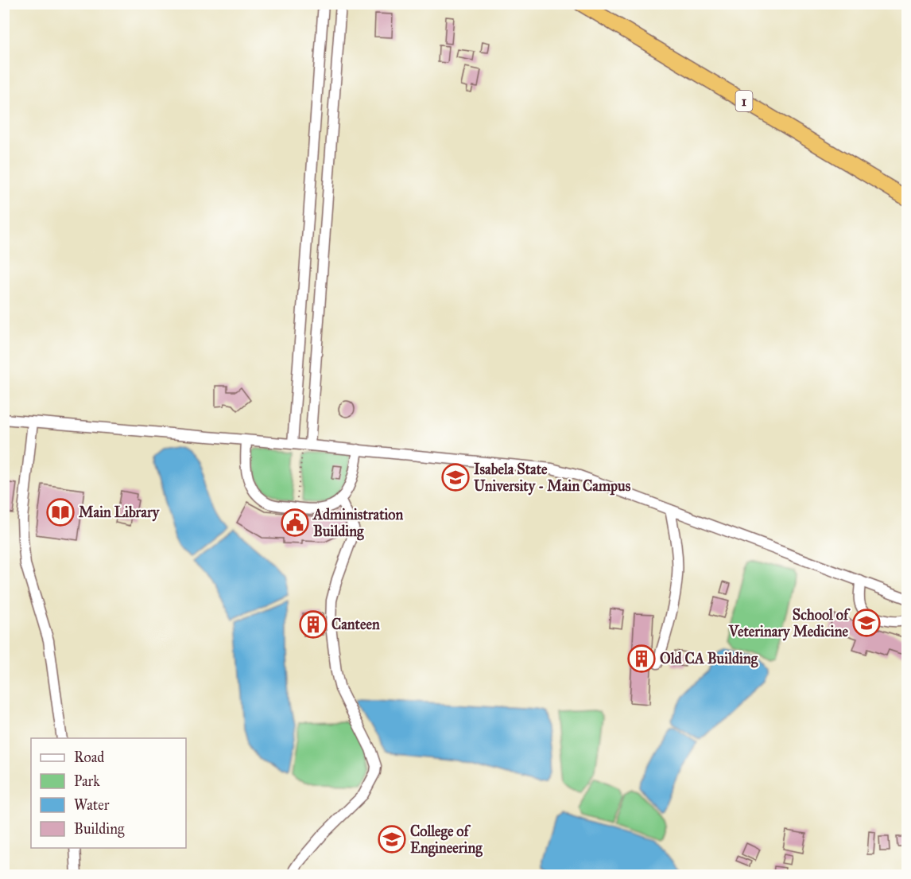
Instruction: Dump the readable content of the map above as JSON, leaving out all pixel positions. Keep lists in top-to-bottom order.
{
  "streets": {
    "highway": ["1"]
  },
  "places": {
    "school or university": ["Isabela State University - Main Campus", "School of Veterinary Medicine", "College of Engineering"],
    "library": ["Main Library"],
    "public building": ["Administration Building"],
    "building": ["Canteen", "Old CA Building"]
  },
  "legend": [
    "Road",
    "Park",
    "Water",
    "Building"
  ]
}
